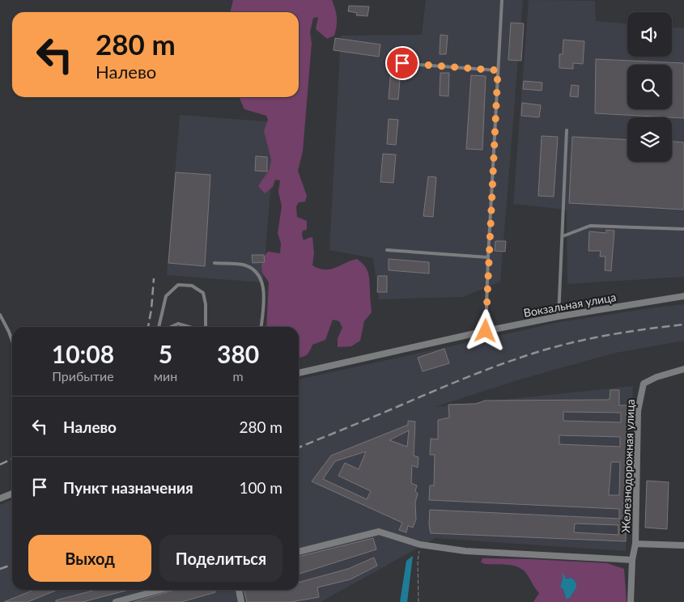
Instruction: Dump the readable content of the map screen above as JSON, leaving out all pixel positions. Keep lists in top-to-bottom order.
{
  "streets": {
    "street": ["Вокзальная улица", "Железнодорожная улица"]
  },
  "page": {
    "turn": ["280 m", "Налево"],
    "eta": [
      "10:08",
      "Прибытие",
      "5",
      "мин",
      "380",
      "m"
    ],
    "list": [
      {
        "name": "Налево",
        "value": "280 m"
      },
      {
        "name": "Пункт назначения",
        "value": "100 m"
      }
    ],
    "buttons": ["Выход", "Поделиться"]
  }
}
